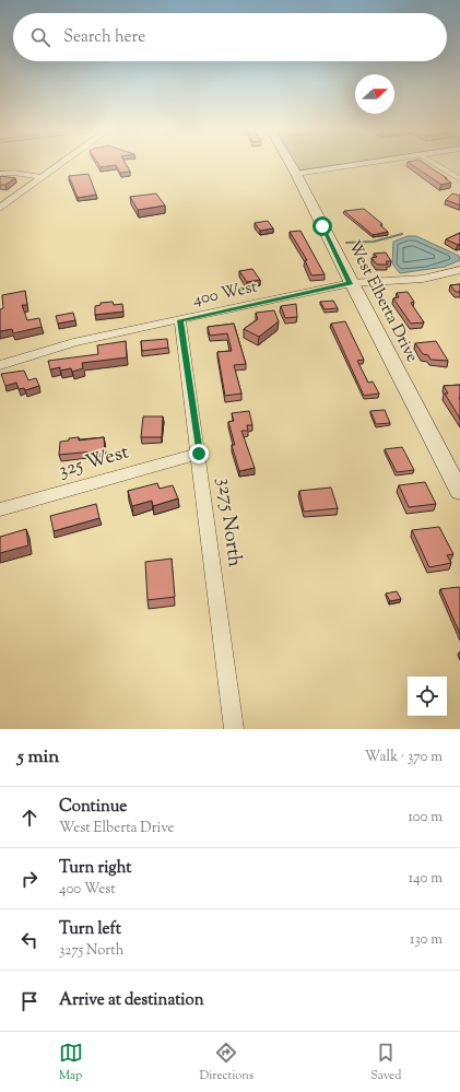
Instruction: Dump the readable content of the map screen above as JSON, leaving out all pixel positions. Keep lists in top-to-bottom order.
{
  "streets": {
    "main road": ["West Elberta Drive"],
    "street": ["400 West", "325 West", "3275 North"]
  },
  "crossings": [
    ["400 West", "West Elberta Drive"],
    ["400 West", "3275 North"],
    ["325 West", "3275 North"]
  ],
  "north": "right",
  "page": {
    "search": "Search here",
    "heading": ["5 min", "Walk · 370 m"],
    "list": [
      ["Continue", "West Elberta Drive", "100 m"],
      ["Turn right", "400 West", "140 m"],
      ["Turn left", "3275 North", "130 m"],
      "Arrive at destination"
    ],
    "nav": ["Map", "Directions", "Saved"]
  }
}
